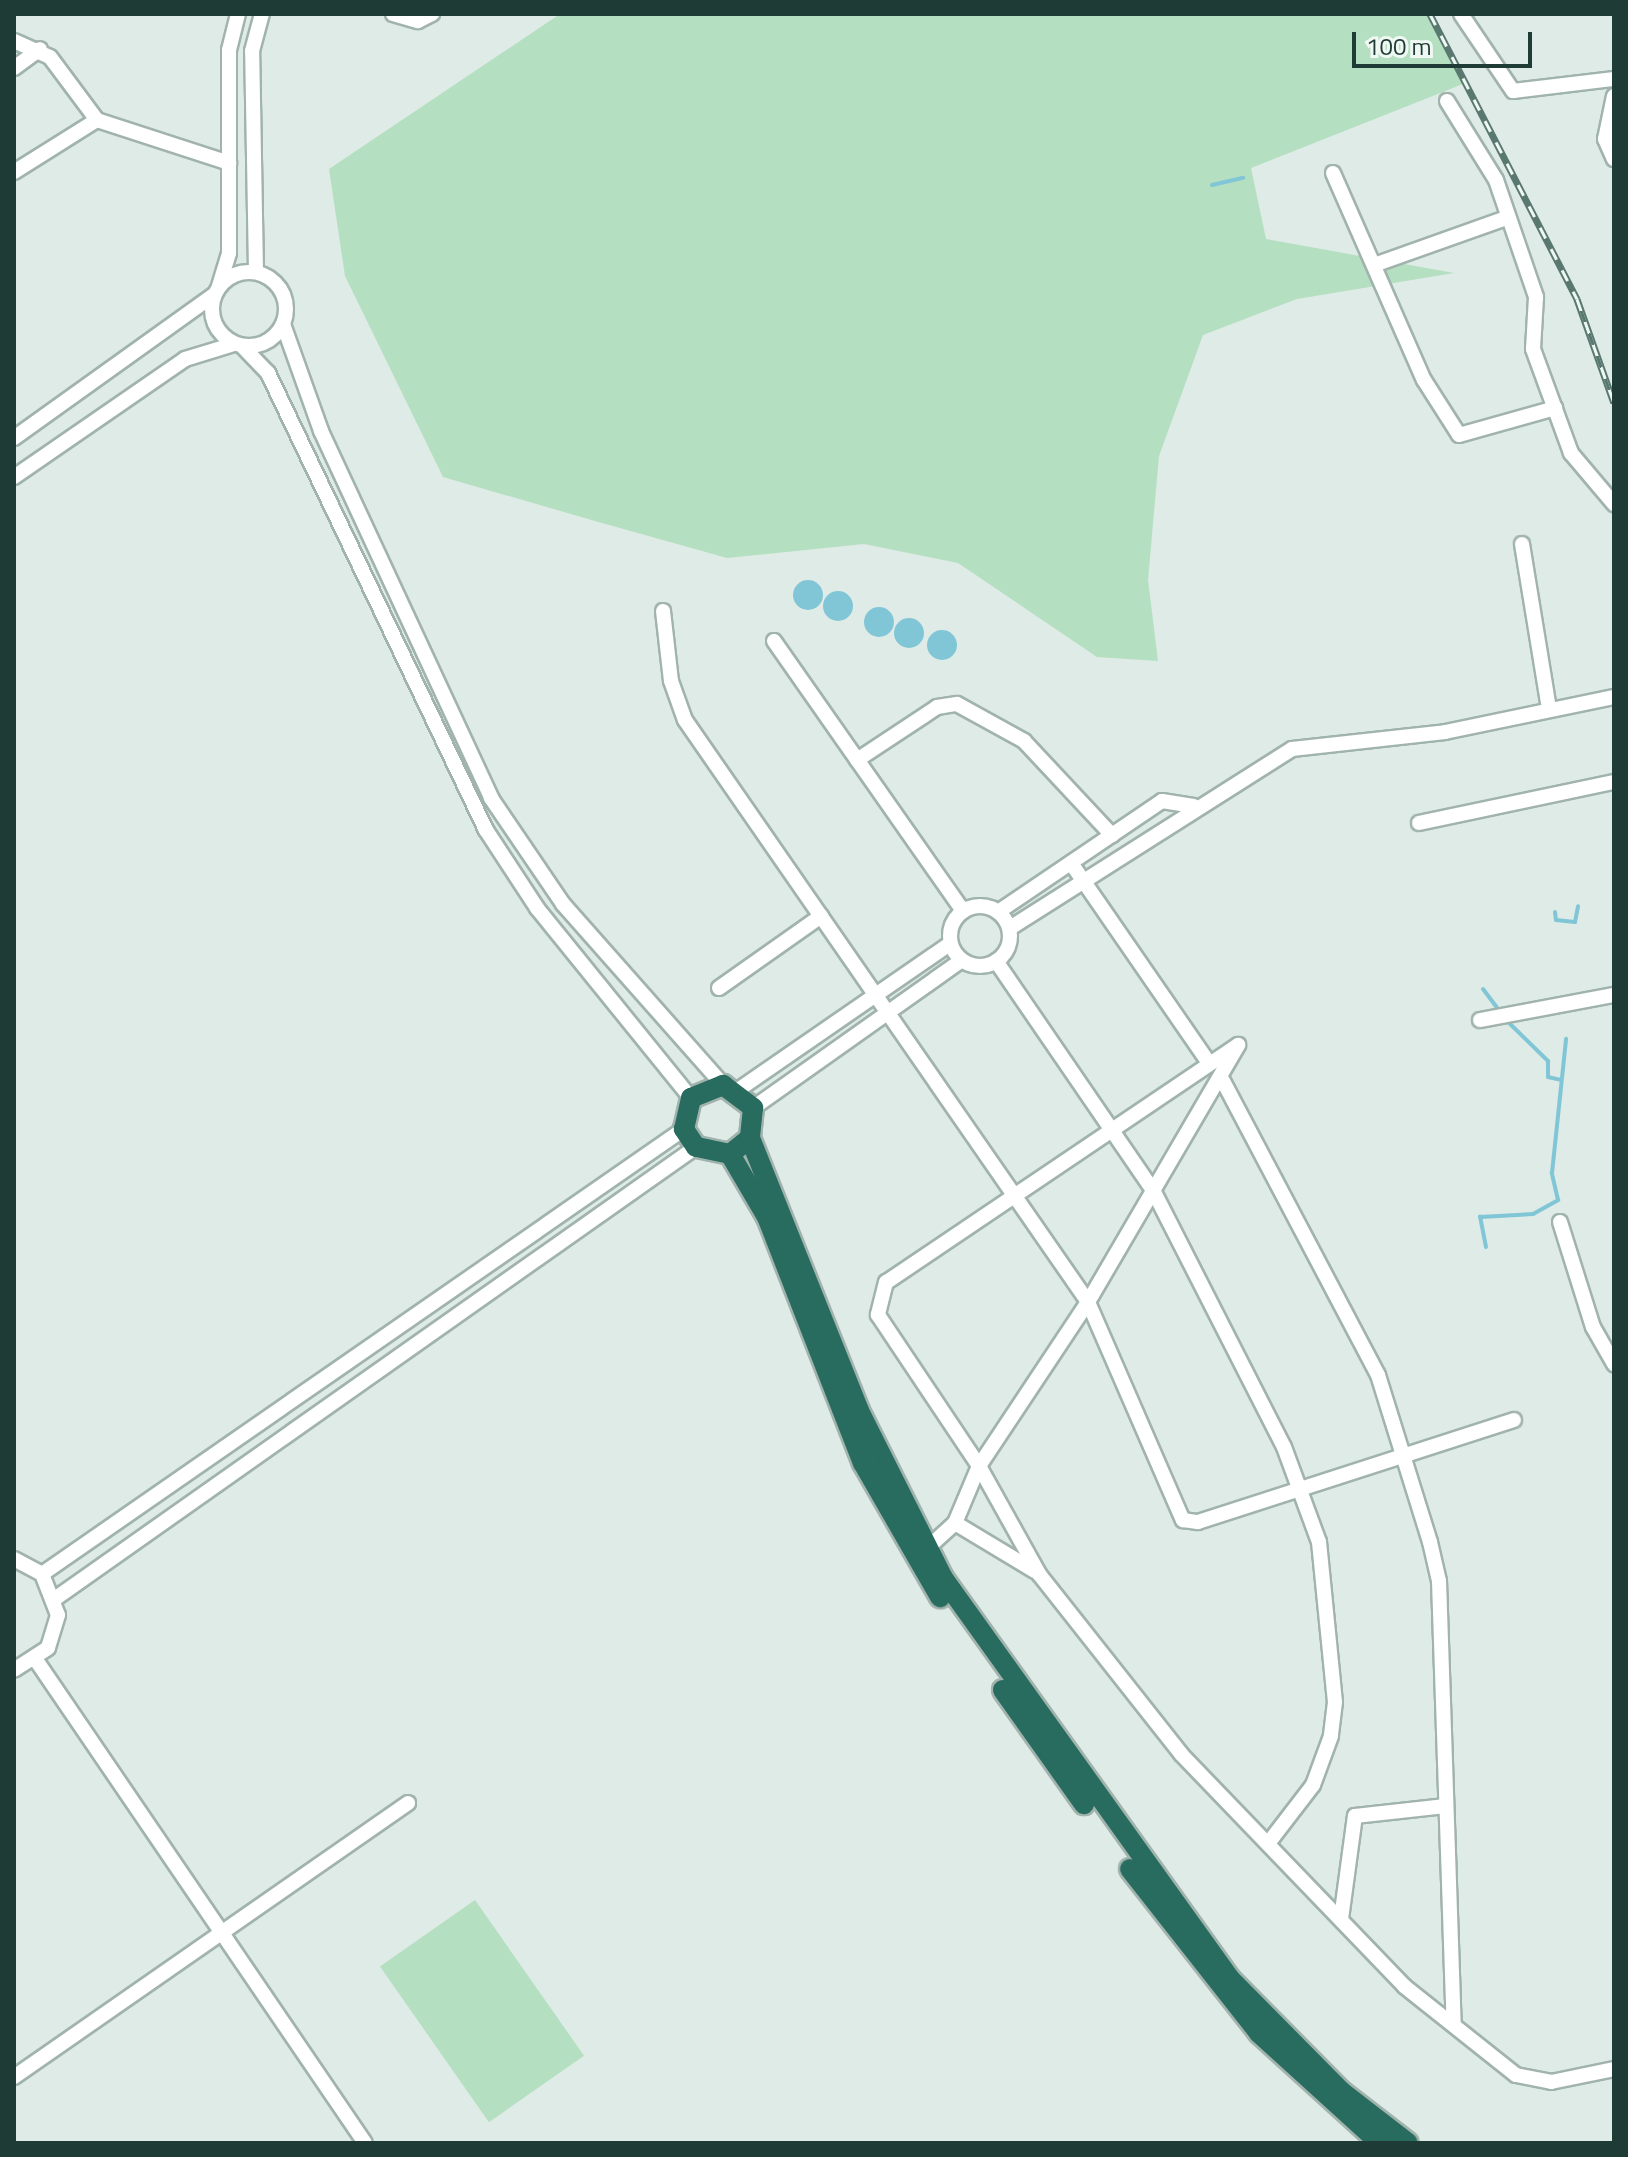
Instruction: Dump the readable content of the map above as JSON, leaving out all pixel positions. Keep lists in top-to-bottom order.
{
  "scale_bar": "100 m"
}
